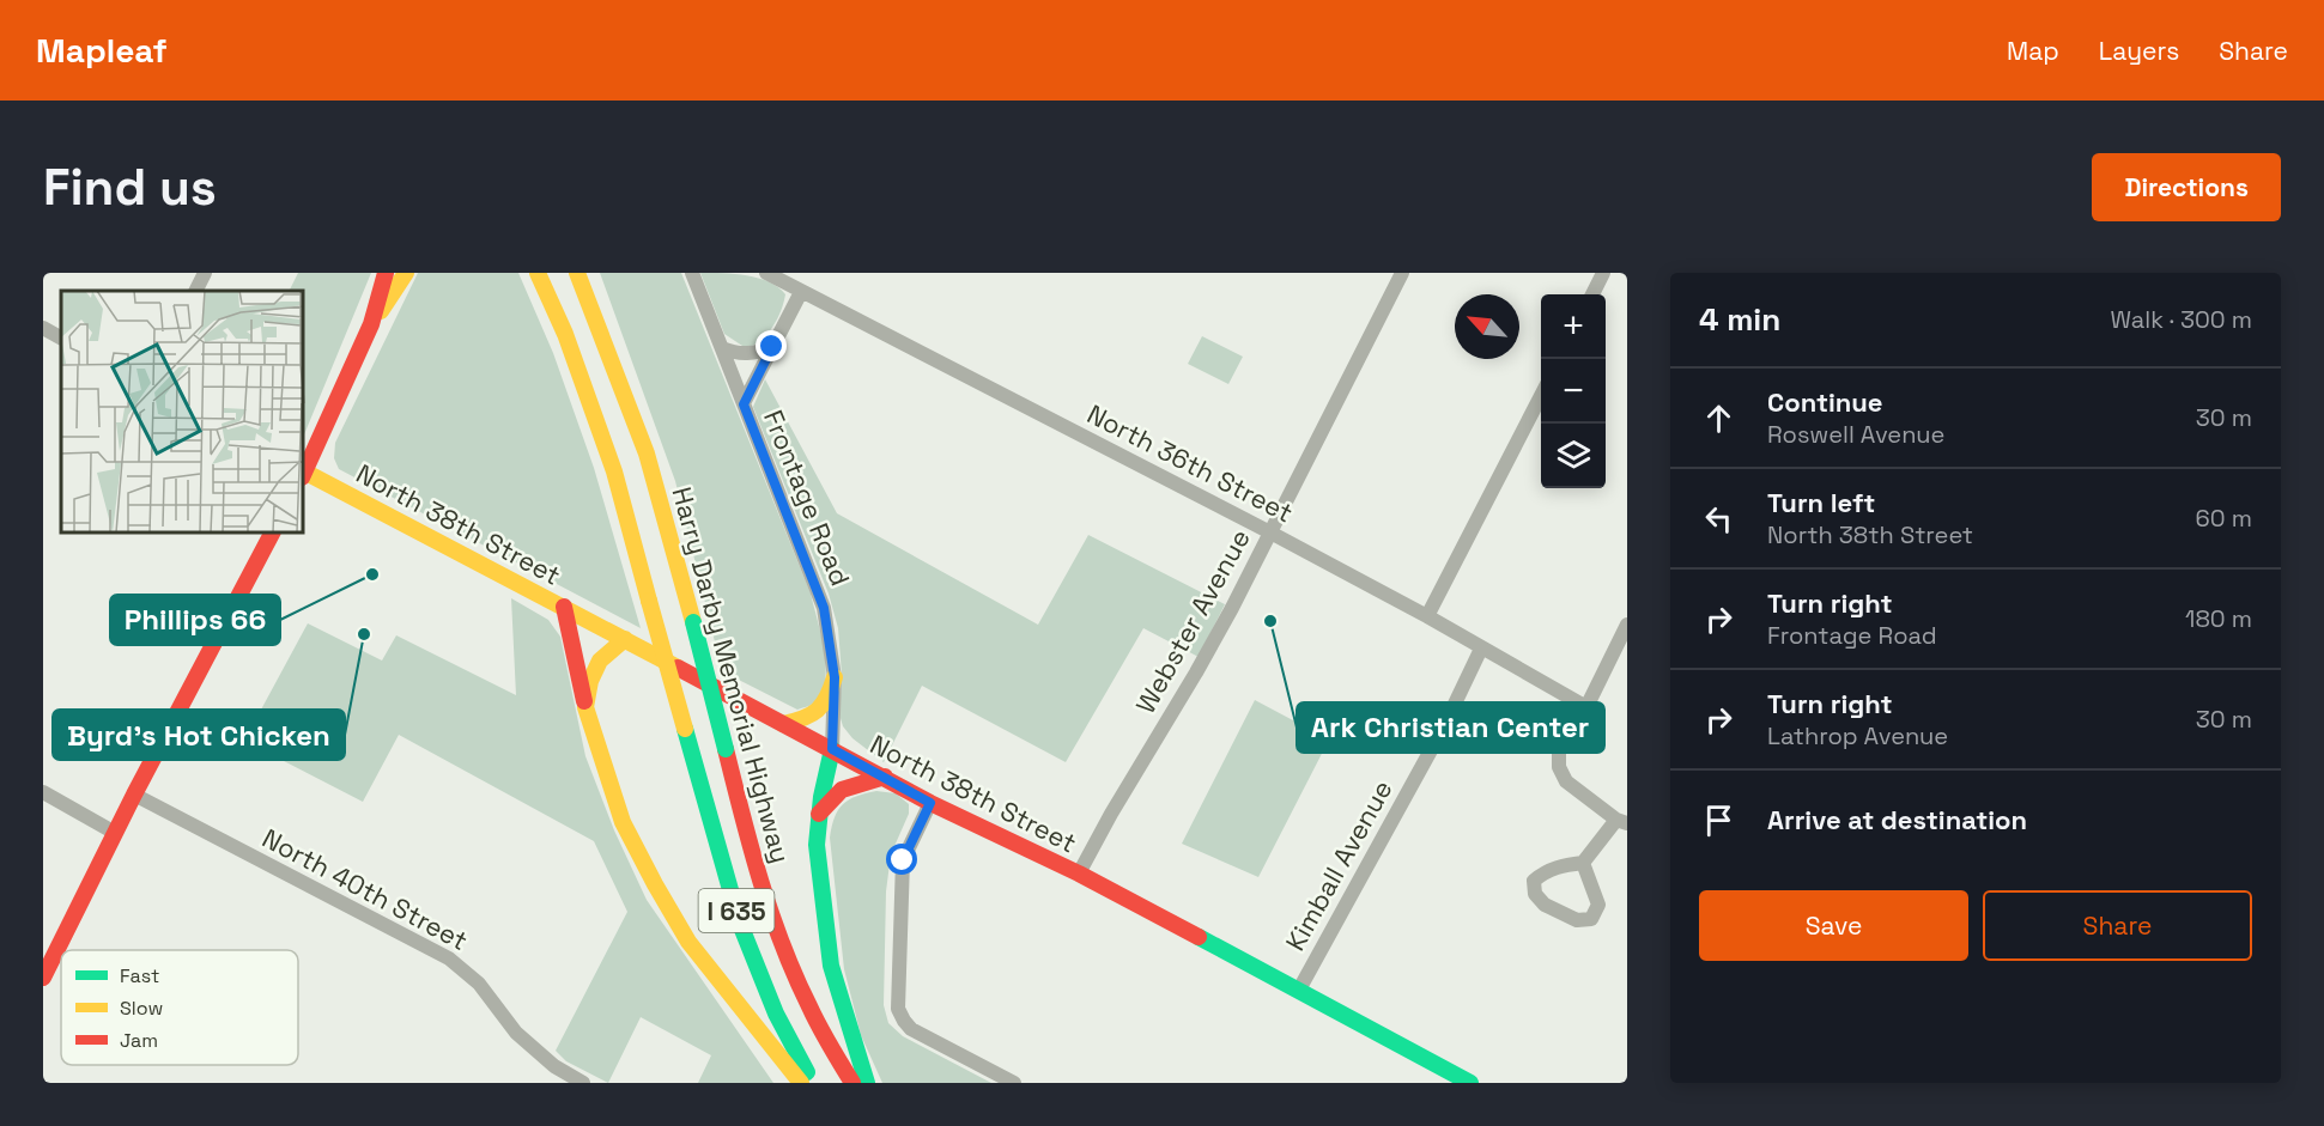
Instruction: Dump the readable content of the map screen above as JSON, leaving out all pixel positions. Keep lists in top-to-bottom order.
{
  "streets": {
    "main road": ["North 38th Street", "Harry Darby Memorial Highway", "I 635"],
    "street": [
      "North 36th Street",
      "Frontage Road",
      "Webster Avenue",
      "Kimball Avenue",
      "North 40th Street"
    ]
  },
  "crossings": [
    ["North 36th Street", "Webster Avenue"],
    ["North 36th Street", "Kimball Avenue"],
    ["Frontage Road", "North 38th Street"],
    ["North 38th Street", "Webster Avenue"],
    ["North 38th Street", "Kimball Avenue"]
  ],
  "places": ["Phillips 66", "Ark Christian Center", "Byrd's Hot Chicken"],
  "legend": ["Fast", "Slow", "Jam"],
  "north": "top left",
  "page": {
    "header": "Mapleaf",
    "nav": ["Map", "Layers", "Share"],
    "buttons": [
      "Directions",
      ["Save", "Share"]
    ],
    "title": "Find us",
    "heading": ["4 min", "Walk · 300 m"],
    "map_buttons": ["+", "−"],
    "list": [
      ["Continue", "Roswell Avenue", "30 m"],
      ["Turn left", "North 38th Street", "60 m"],
      ["Turn right", "Frontage Road", "180 m"],
      ["Turn right", "Lathrop Avenue", "30 m"],
      "Arrive at destination"
    ]
  }
}
